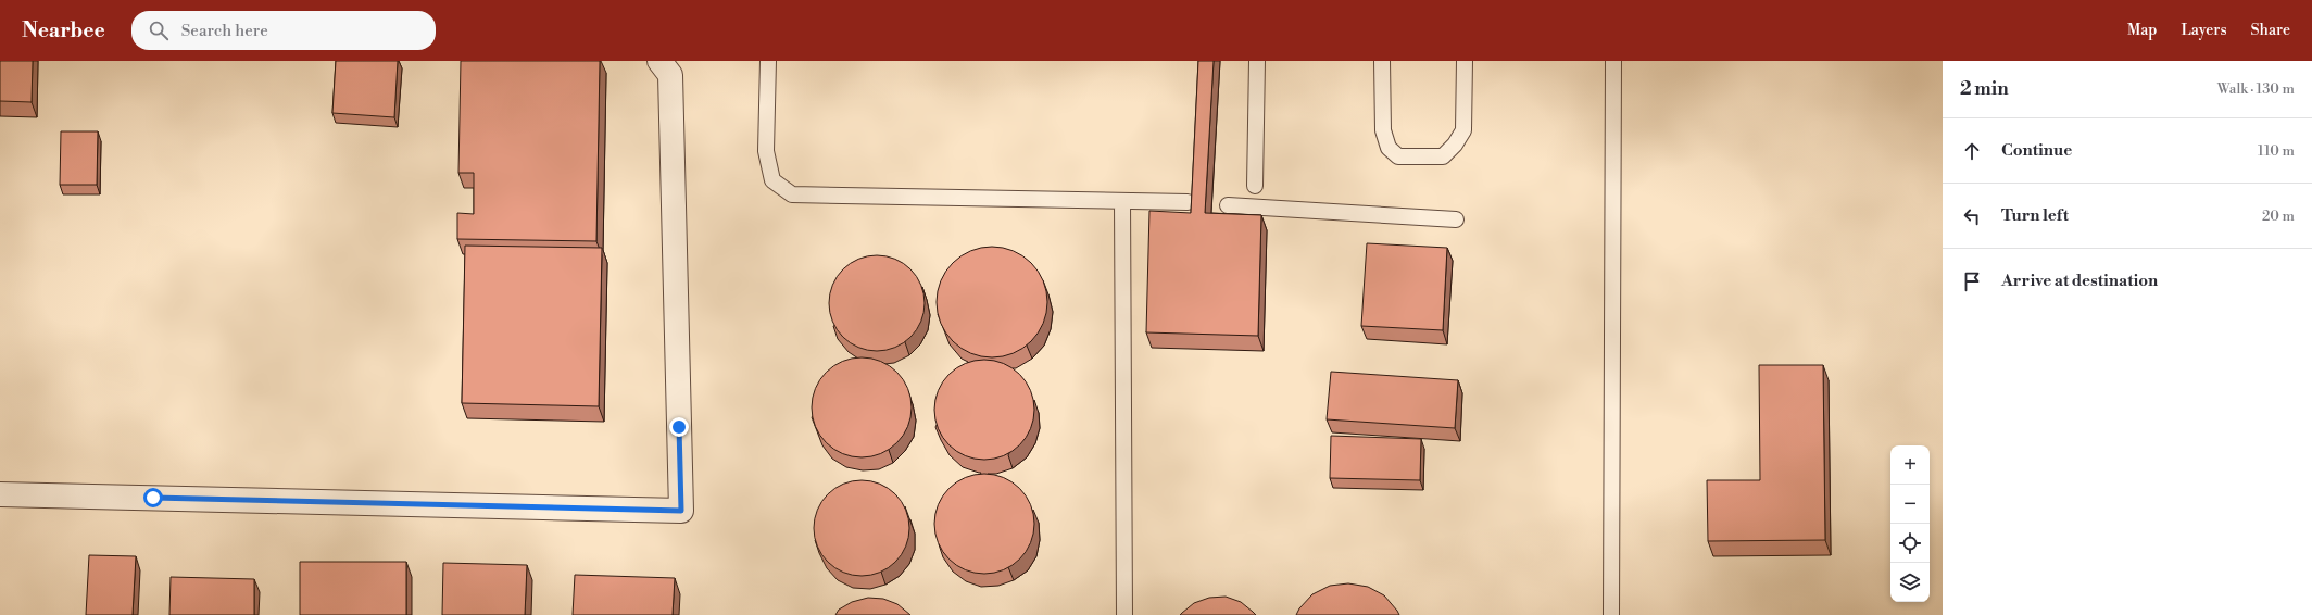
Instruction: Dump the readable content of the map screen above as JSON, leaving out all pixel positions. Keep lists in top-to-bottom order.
{
  "page": {
    "header": "Nearbee",
    "search": "Search here",
    "nav": ["Map", "Layers", "Share"],
    "heading": ["2 min", "Walk · 130 m"],
    "list": [
      ["Continue", "110 m"],
      ["Turn left", "20 m"],
      "Arrive at destination"
    ],
    "map_buttons": ["+", "−"]
  }
}
